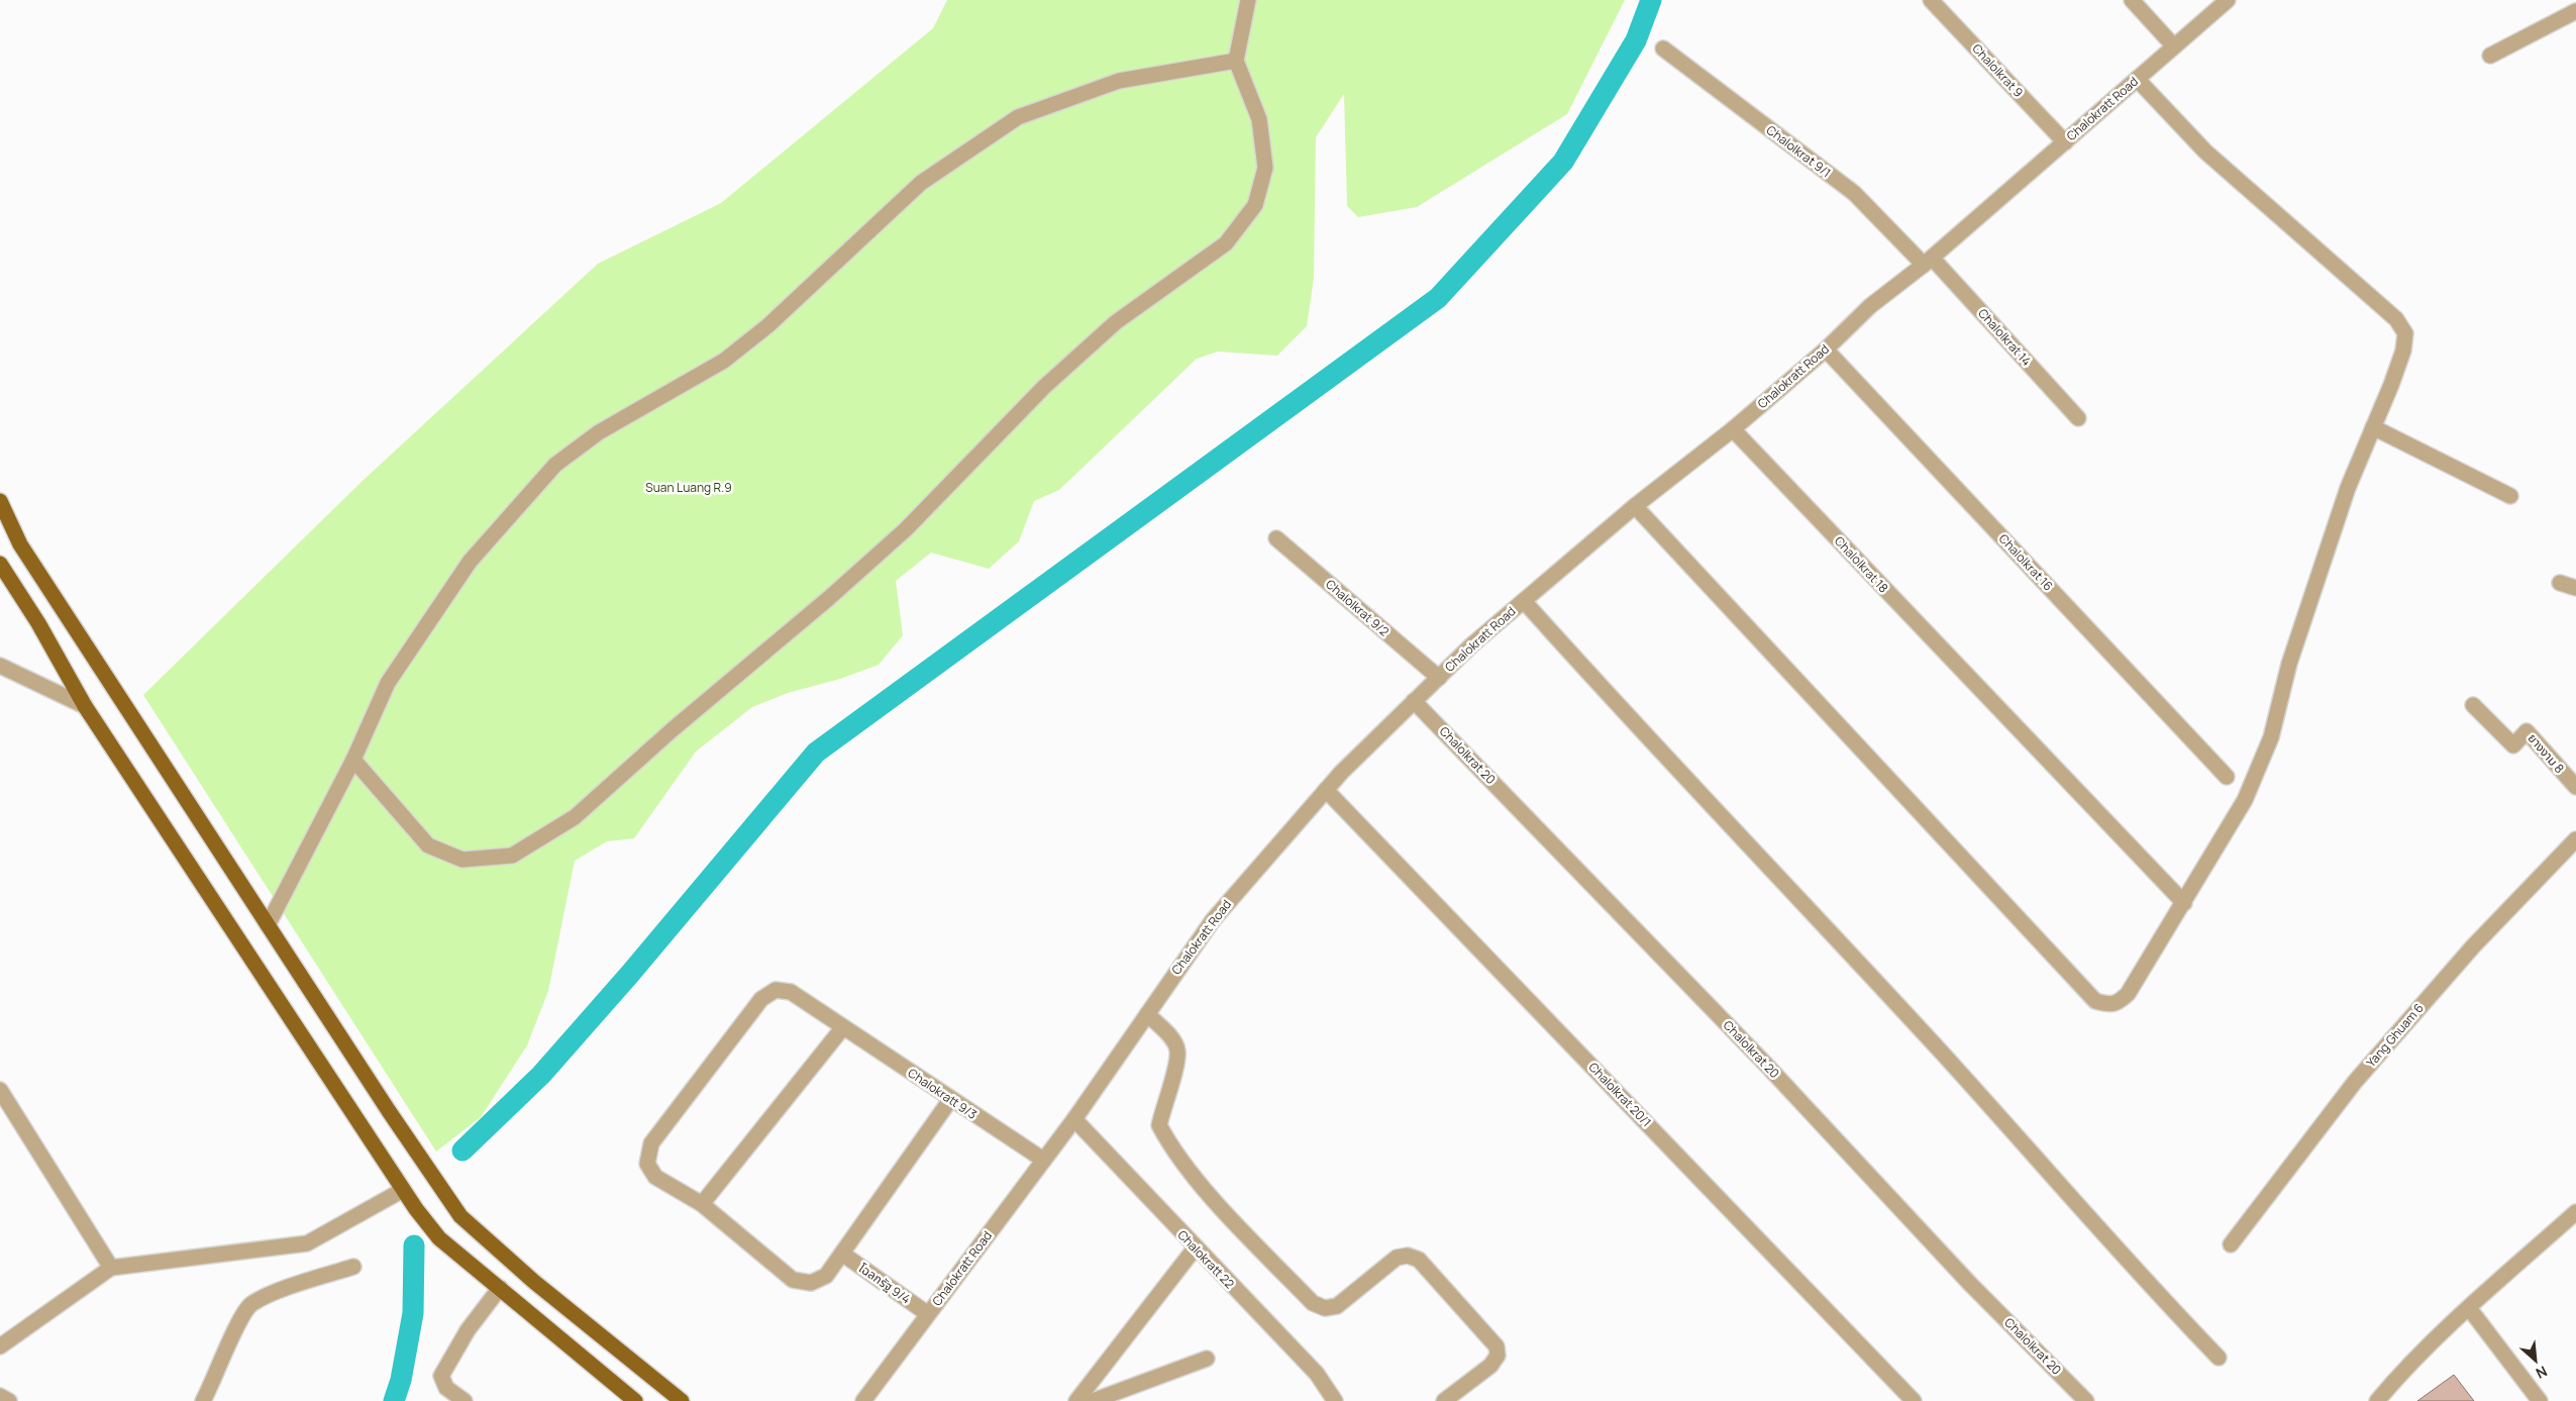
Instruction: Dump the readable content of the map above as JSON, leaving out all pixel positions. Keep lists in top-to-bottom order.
{
  "streets": {
    "street": [
      "Chalolkrat 9",
      "Chalokratt Road",
      "Chalolkrat 9/1",
      "Chalolkrat 14",
      "Chalolkrat 16",
      "Chalolkrat 18",
      "Chalolkrat 9/2",
      "ยางงาม 8",
      "Chalolkrat 20",
      "Yang Ghuam 6",
      "Chalokratt 9/3",
      "Chalolkrat 20/1",
      "Chalokratt 22",
      "โฉลกรัฐ 9/4"
    ]
  },
  "crossings": [
    ["Chalolkrat 9", "Chalokratt Road"],
    ["Chalokratt Road", "Chalolkrat 9/1"],
    ["Chalokratt Road", "Chalolkrat 14"],
    ["Chalokratt Road", "Chalolkrat 16"],
    ["Chalokratt Road", "Chalolkrat 18"],
    ["Chalokratt Road", "Chalolkrat 9/2"],
    ["Chalokratt Road", "Chalolkrat 20"],
    ["Chalokratt Road", "Chalokratt 9/3"],
    ["Chalokratt Road", "Chalolkrat 20/1"],
    ["Chalokratt Road", "Chalokratt 22"],
    ["Chalokratt Road", "โฉลกรัฐ 9/4"],
    ["Chalolkrat 9/1", "Chalolkrat 14"],
    ["Chalokratt 9/3", "โฉลกรัฐ 9/4"]
  ],
  "parks": ["Suan Luang R.9"],
  "north": "bottom right"
}
